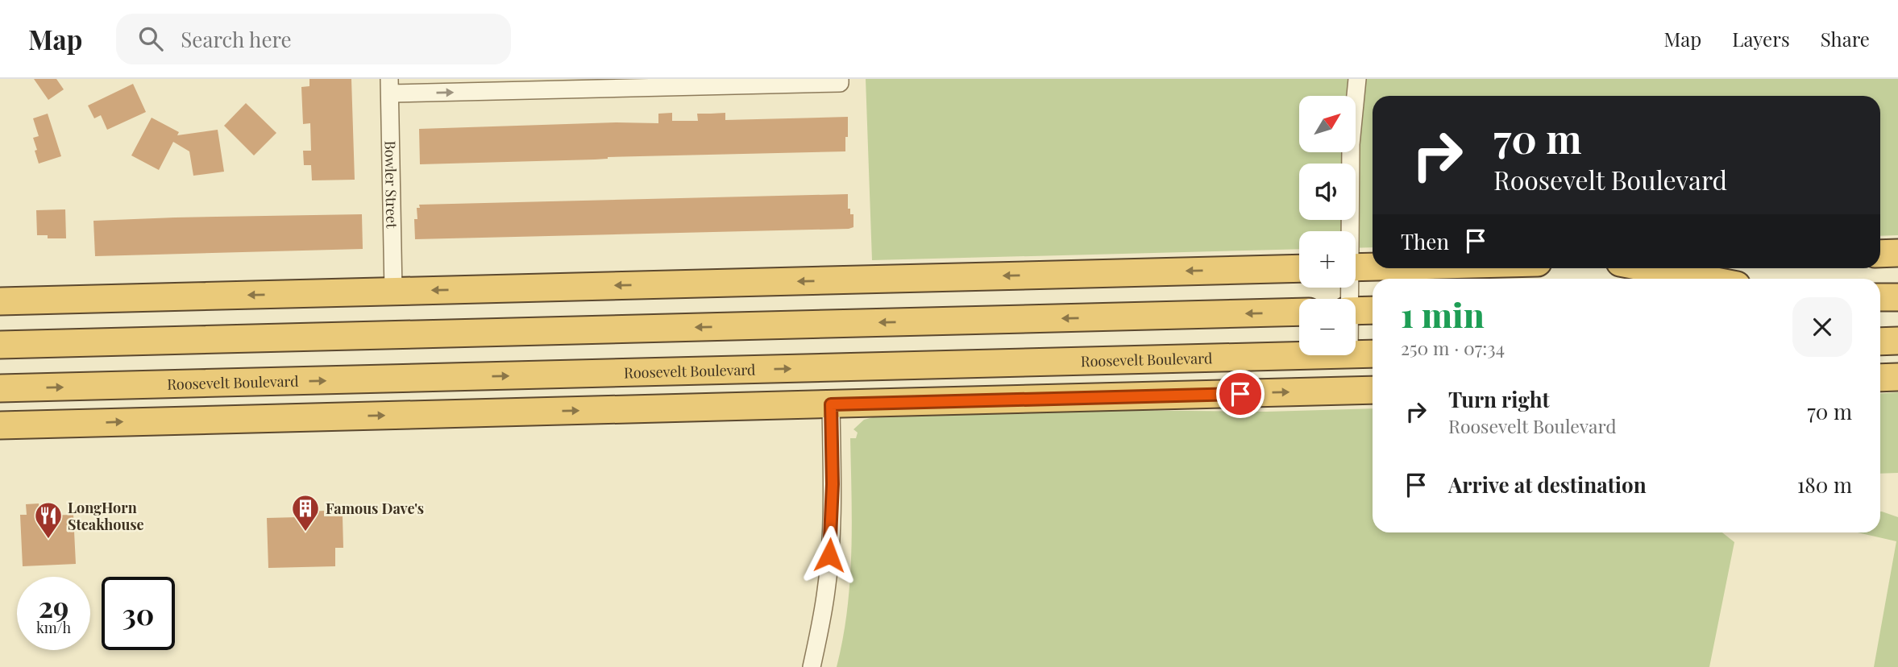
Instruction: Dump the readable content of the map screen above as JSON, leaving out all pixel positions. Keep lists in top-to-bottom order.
{
  "streets": {
    "highway": ["Roosevelt Boulevard"],
    "street": ["Bowler Street"]
  },
  "places": {
    "building": ["Famous Dave's"],
    "restaurant": ["LongHorn Steakhouse"]
  },
  "north": "top right",
  "page": {
    "header": "Map",
    "search": "Search here",
    "nav": ["Map", "Layers", "Share"],
    "map_buttons": ["+", "−"],
    "turn": ["70 m", "Roosevelt Boulevard"],
    "then": "Then",
    "heading": ["1 min", "250 m · 07:34"],
    "list": [
      {
        "name": "Turn right",
        "note": "Roosevelt Boulevard",
        "value": "70 m"
      },
      {
        "name": "Arrive at destination",
        "value": "180 m"
      }
    ],
    "speed": "29 km/h",
    "limit": "30"
  }
}
